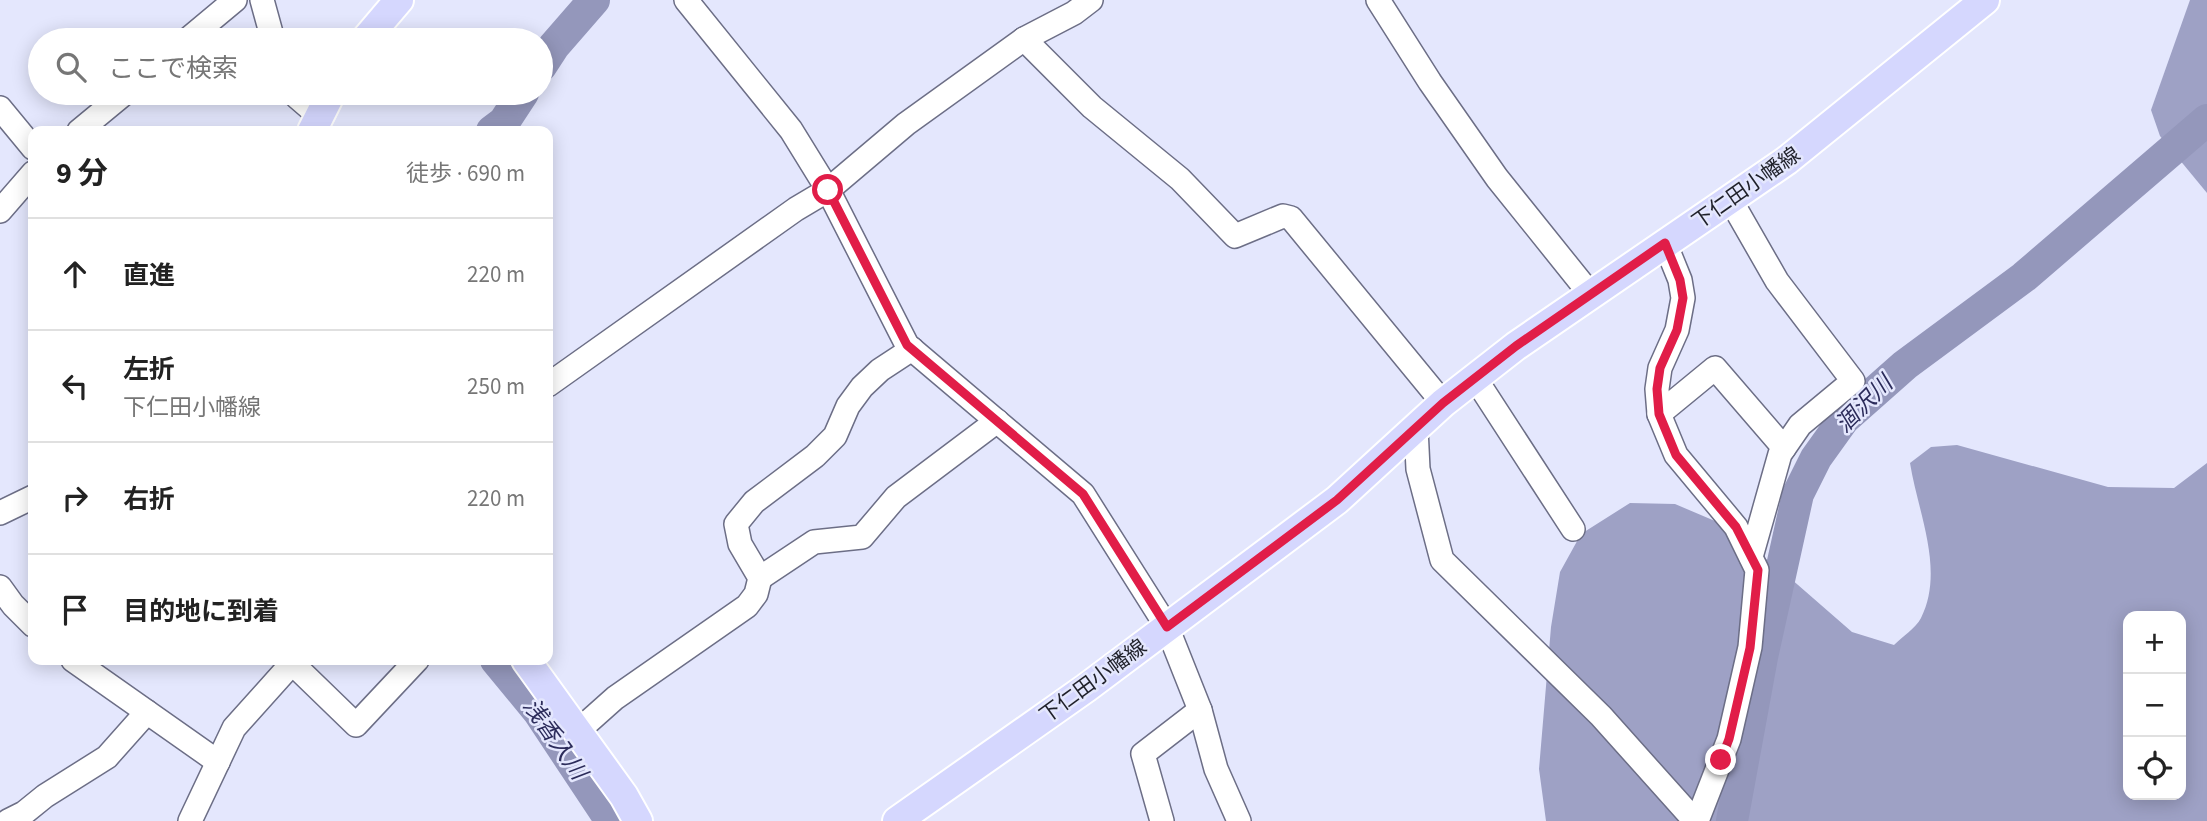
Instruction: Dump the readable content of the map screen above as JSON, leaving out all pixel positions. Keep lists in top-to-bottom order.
{
  "streets": {
    "main road": ["下仁田小幡線"]
  },
  "water": ["涸沢川", "浅香入川"],
  "page": {
    "search": "ここで検索",
    "heading": ["9 分", "徒歩 · 690 m"],
    "list": [
      ["直進", "220 m"],
      ["左折", "下仁田小幡線", "250 m"],
      ["右折", "220 m"],
      "目的地に到着"
    ],
    "map_buttons": ["+", "−"]
  }
}
